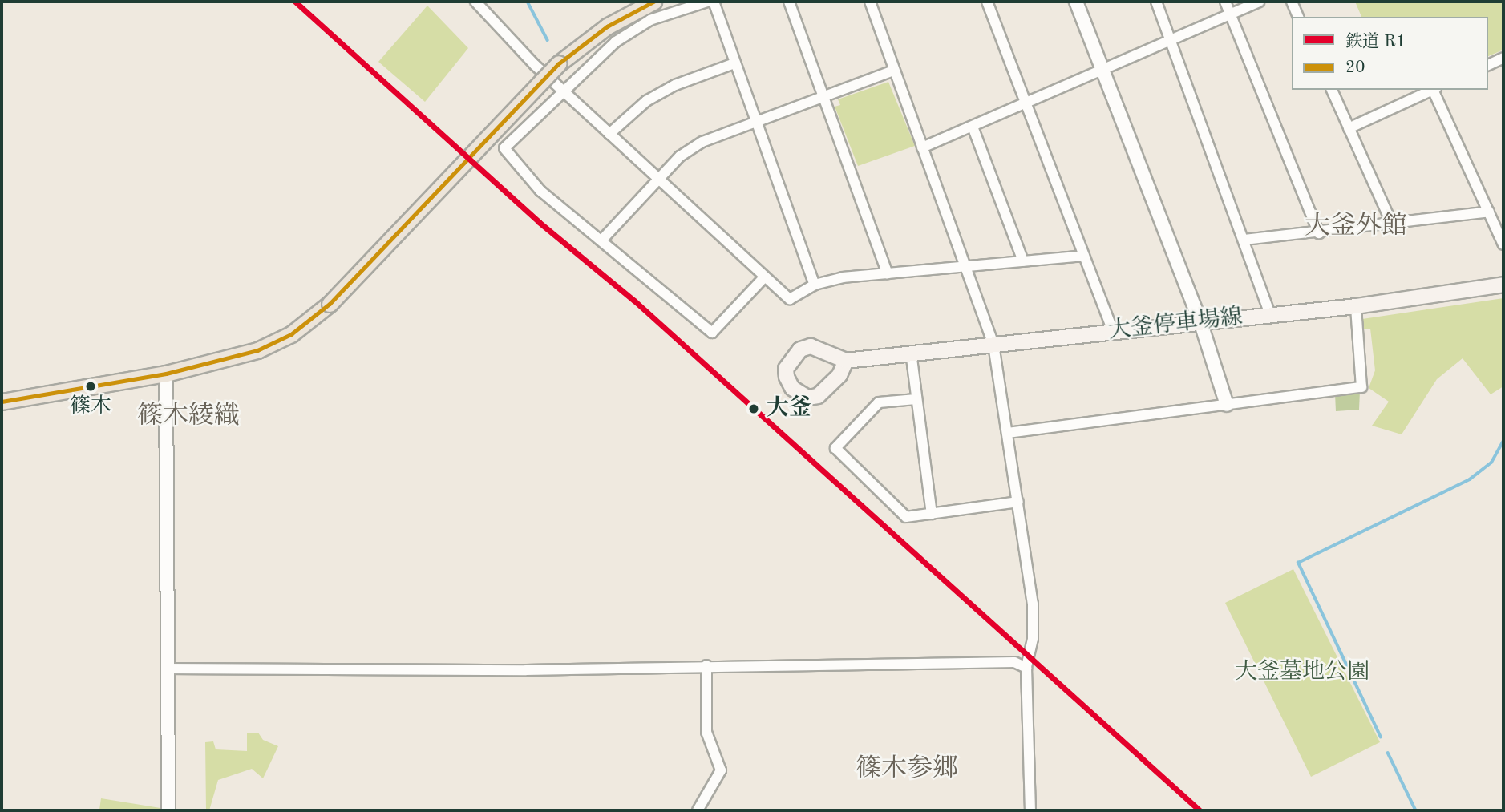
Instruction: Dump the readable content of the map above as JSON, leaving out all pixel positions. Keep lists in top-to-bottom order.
{
  "streets": {
    "main road": ["大釜停車場線"]
  },
  "districts": ["大釜外館", "篠木綾織", "篠木参郷"],
  "parks": ["大釜墓地公園"],
  "places": ["篠木", "大釜"],
  "lines": ["rail line R1", "transit line 20"],
  "legend": ["鉄道 R1", "20"]
}
